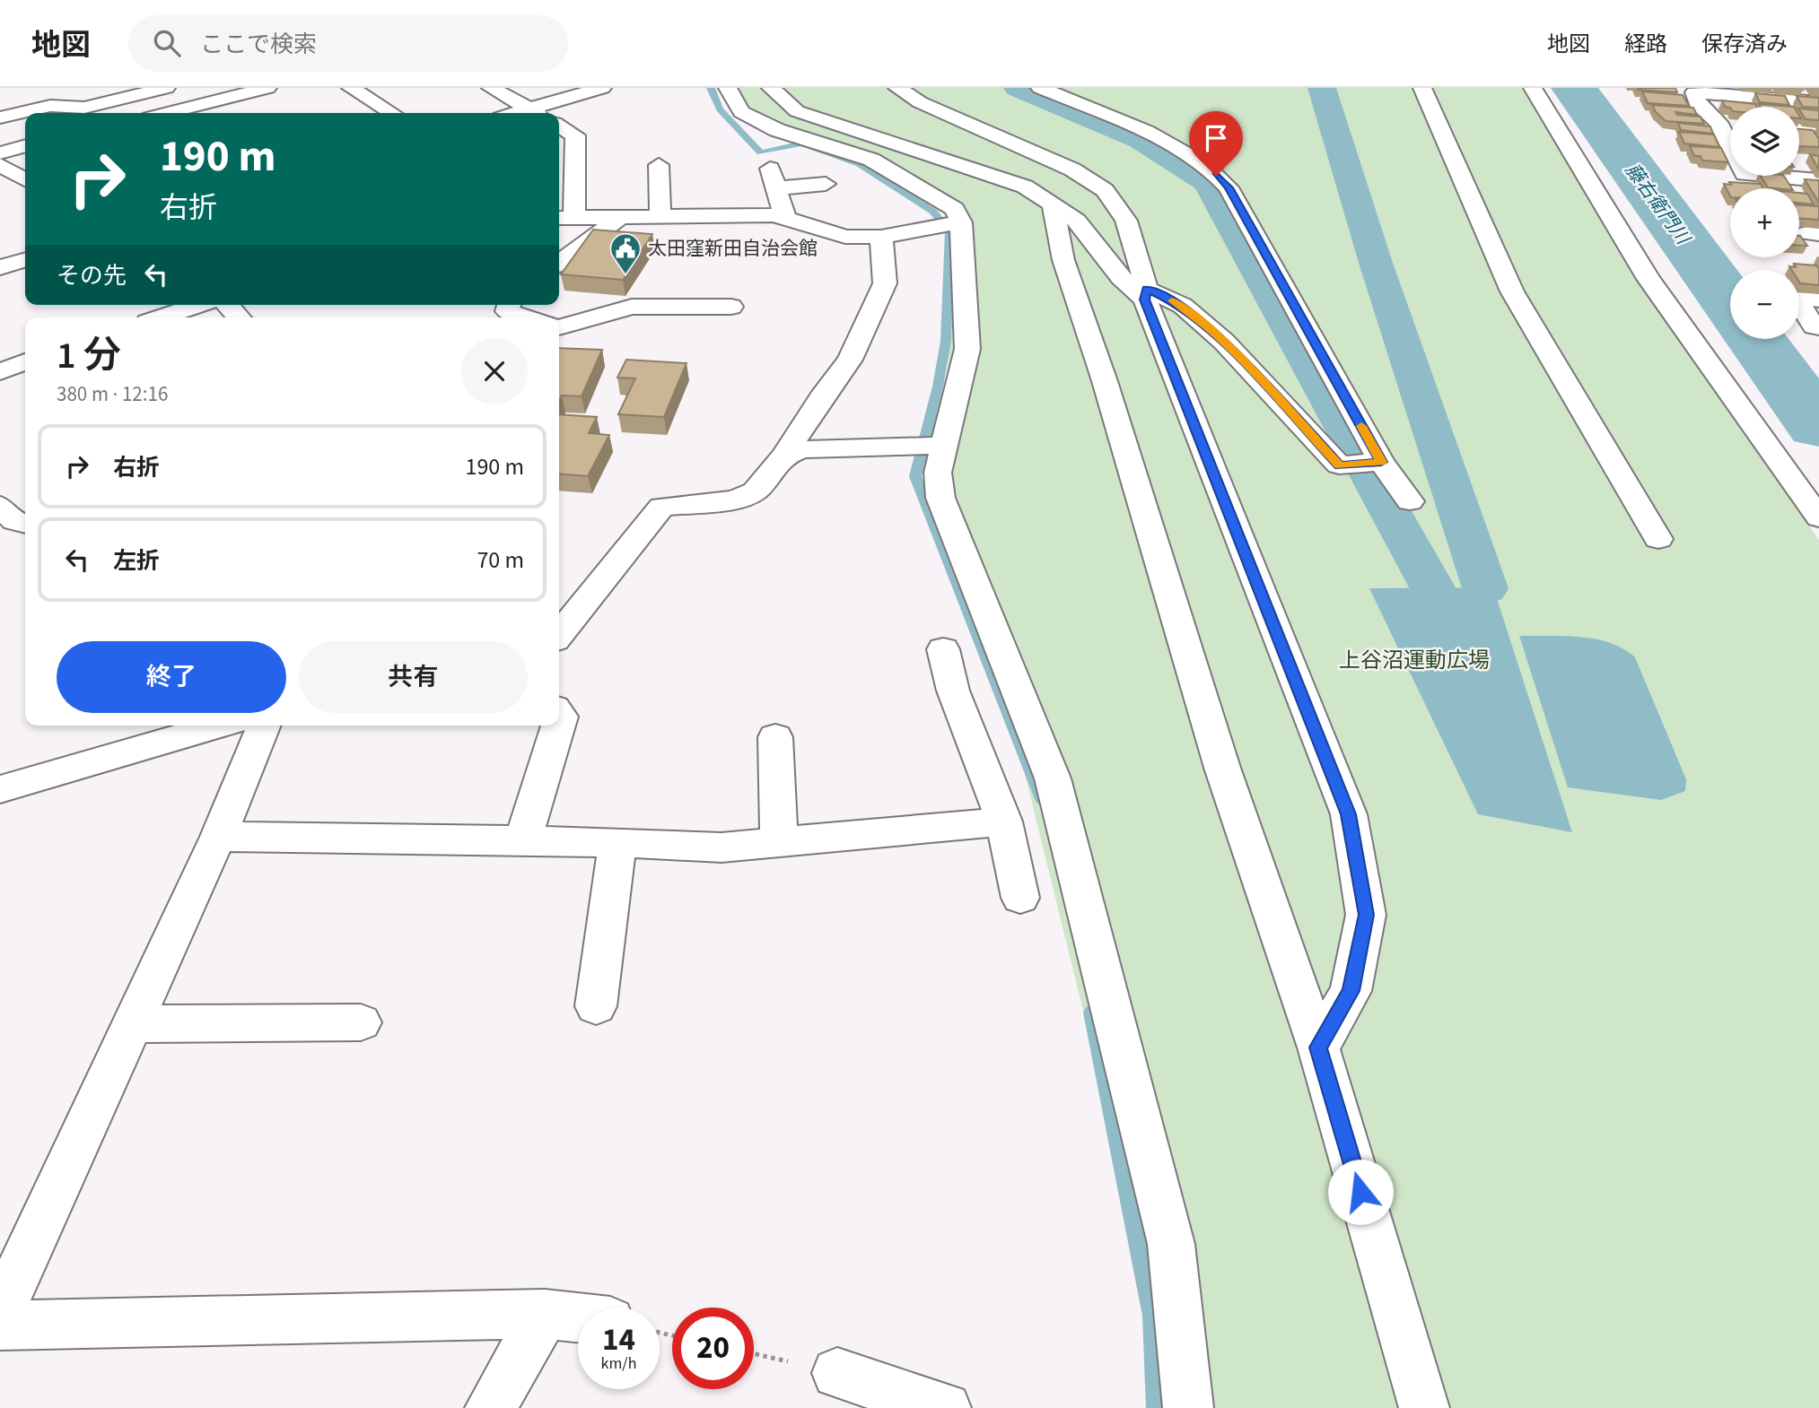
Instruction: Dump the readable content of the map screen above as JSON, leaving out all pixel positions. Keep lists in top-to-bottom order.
{
  "water": ["藤右衛門川"],
  "parks": ["上谷沼運動広場"],
  "places": {
    "public building": ["太田窪新田自治会館"]
  },
  "page": {
    "header": "地図",
    "search": "ここで検索",
    "nav": ["地図", "経路", "保存済み"],
    "map_buttons": ["+", "−"],
    "turn": ["190 m", "右折"],
    "then": "その先",
    "heading": ["1 分", "380 m · 12:16"],
    "list": [
      {
        "name": "右折",
        "value": "190 m"
      },
      {
        "name": "左折",
        "value": "70 m"
      }
    ],
    "buttons": ["終了", "共有"],
    "speed": "14 km/h",
    "limit": "20"
  }
}
